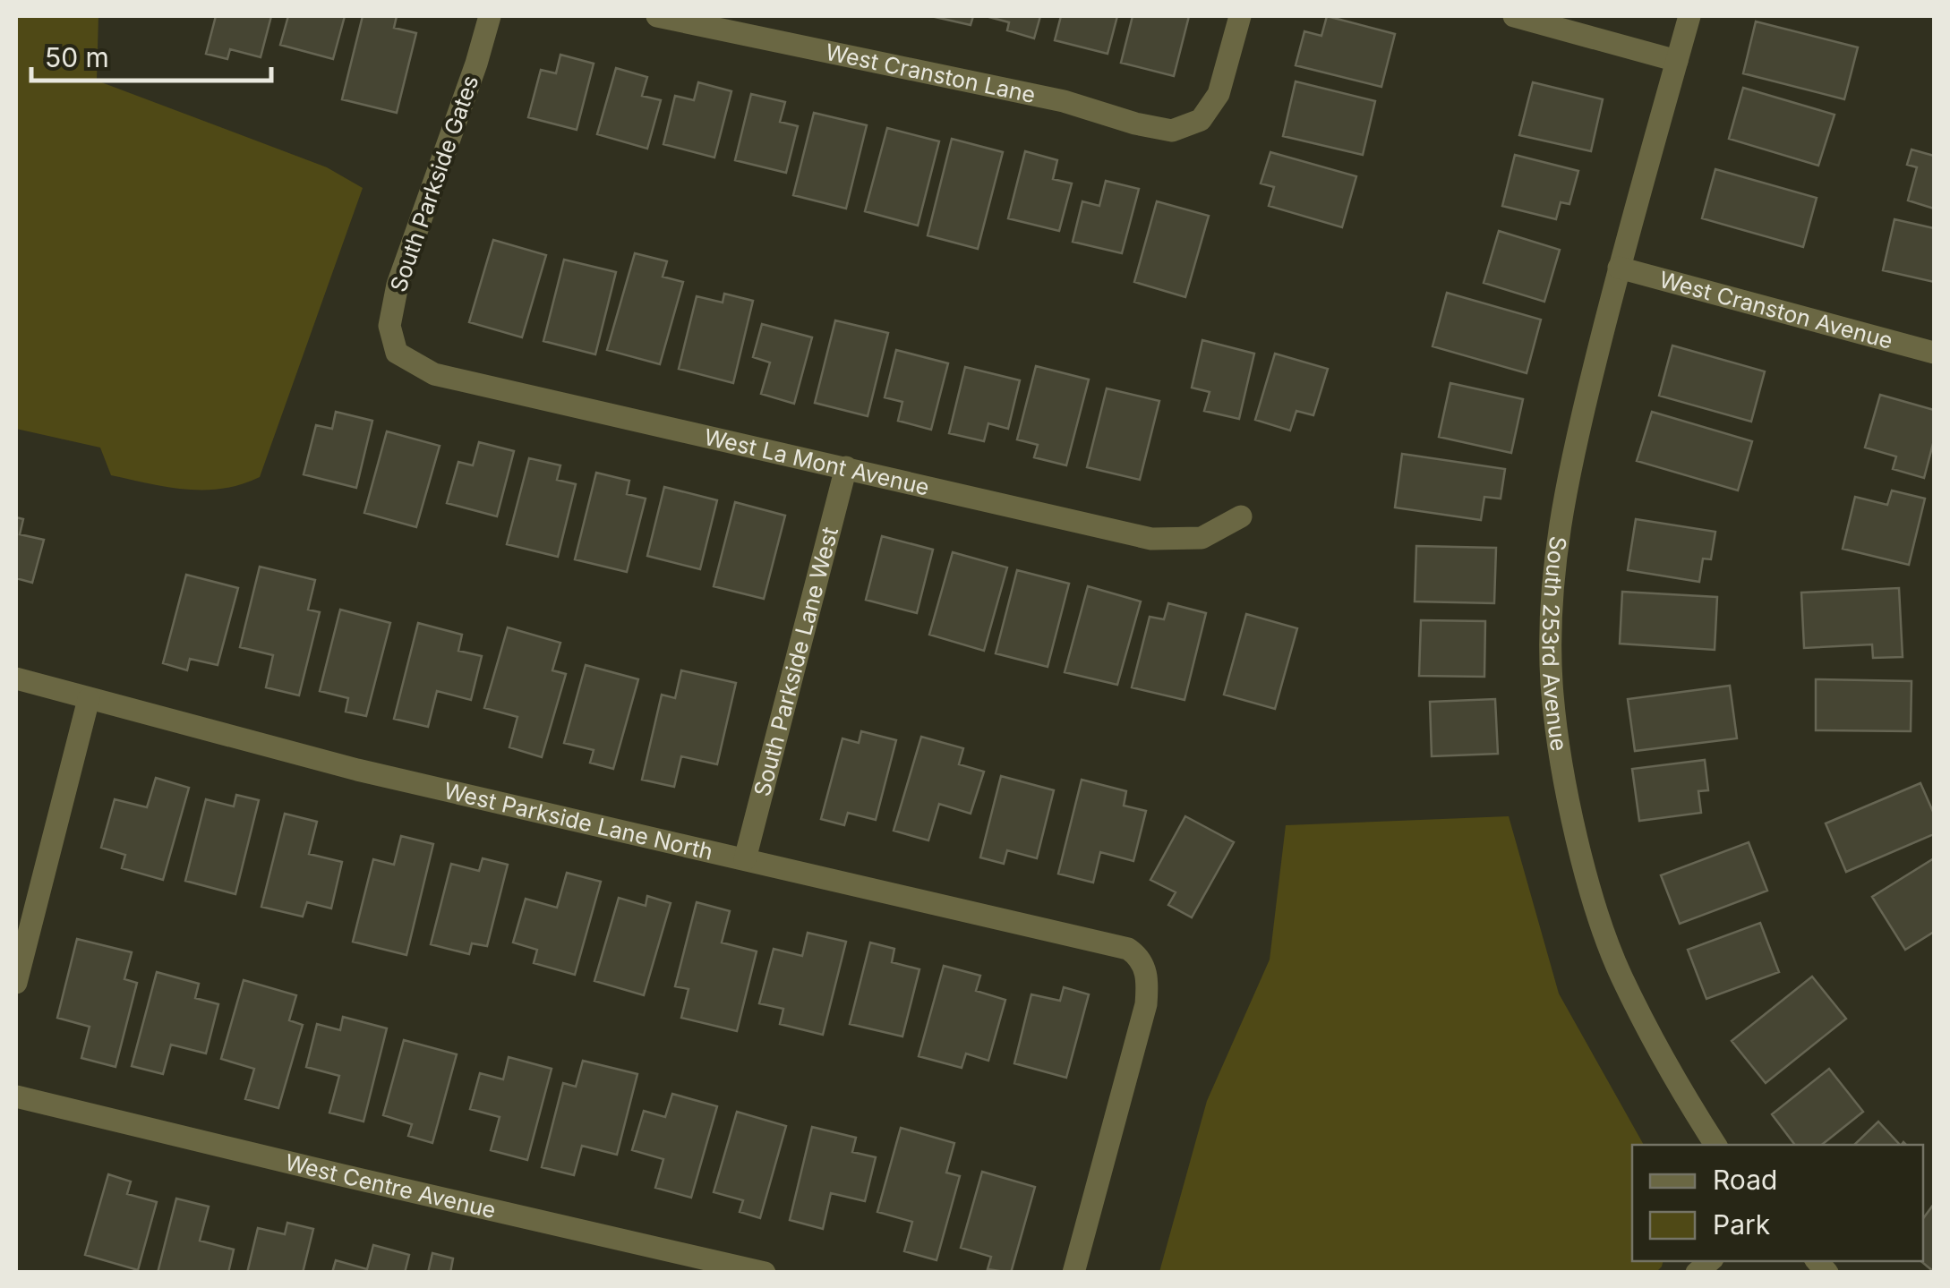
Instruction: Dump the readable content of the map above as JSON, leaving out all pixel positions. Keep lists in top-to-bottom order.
{
  "streets": {
    "street": [
      "West Cranston Lane",
      "South Parkside Gates",
      "West Cranston Avenue",
      "West La Mont Avenue",
      "South 253rd Avenue",
      "South Parkside Lane West",
      "West Parkside Lane North",
      "West Centre Avenue"
    ]
  },
  "crossings": [
    ["South Parkside Gates", "West La Mont Avenue"],
    ["West Cranston Avenue", "South 253rd Avenue"],
    ["West La Mont Avenue", "South Parkside Lane West"],
    ["South Parkside Lane West", "West Parkside Lane North"]
  ],
  "legend": ["Road", "Park"],
  "scale_bar": "50 m"
}
